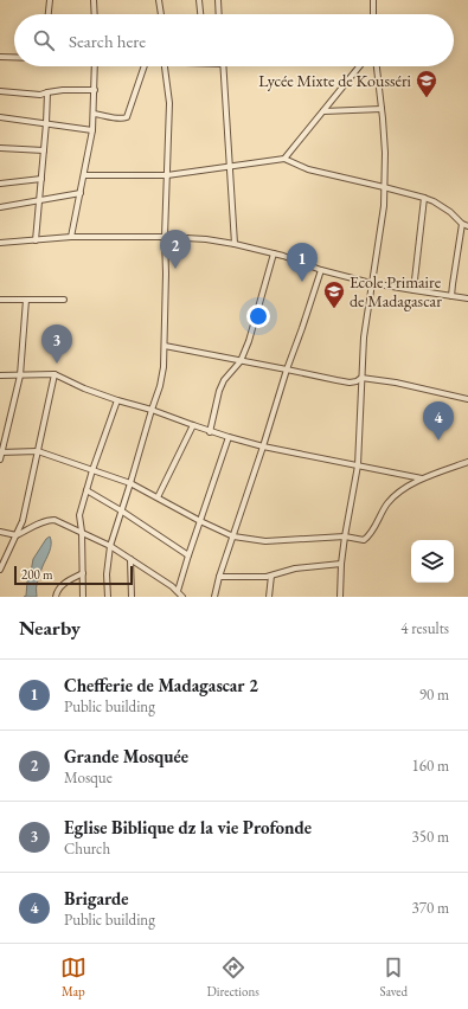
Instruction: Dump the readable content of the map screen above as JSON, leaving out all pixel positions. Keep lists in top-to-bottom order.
{
  "places": {
    "school or university": ["Lycée Mixte de Kousséri", "Ecole Primaire de Madagascar"]
  },
  "scale_bar": "200 m",
  "page": {
    "search": "Search here",
    "pins": [
      "2",
      "1",
      "3",
      "4"
    ],
    "scale": "200 m",
    "heading": ["Nearby", "4 results"],
    "list": [
      {
        "mark": "1",
        "name": "Chefferie de Madagascar 2",
        "note": "Public building",
        "value": "90 m"
      },
      {
        "mark": "2",
        "name": "Grande Mosquée",
        "note": "Mosque",
        "value": "160 m"
      },
      {
        "mark": "3",
        "name": "Eglise Biblique dz la vie Profonde",
        "note": "Church",
        "value": "350 m"
      },
      {
        "mark": "4",
        "name": "Brigarde",
        "note": "Public building",
        "value": "370 m"
      }
    ],
    "nav": ["Map", "Directions", "Saved"]
  }
}
